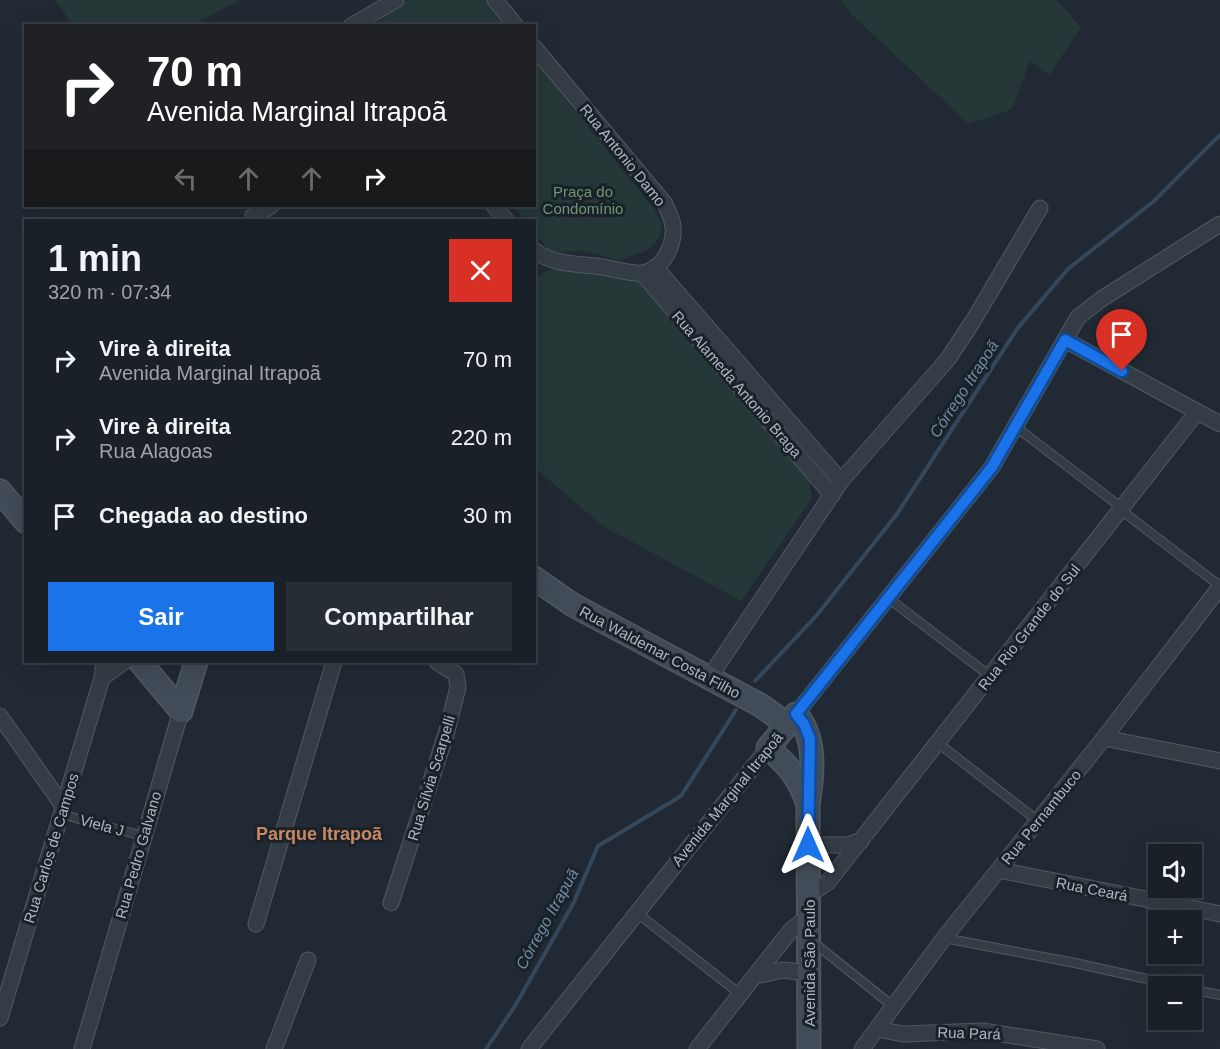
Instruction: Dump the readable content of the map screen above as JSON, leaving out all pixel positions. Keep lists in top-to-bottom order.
{
  "streets": {
    "main road": [
      "Rua Waldemar Costa Filho",
      "Avenida Marginal Itrapoã",
      "Rua Pedro Galvano",
      "Avenida São Paulo"
    ],
    "street": [
      "Rua Antonio Damo",
      "Rua Alameda Antonio Braga",
      "Rua Rio Grande do Sul",
      "Rua Sílvia Scarpelli",
      "Rua Pernambuco",
      "Rua Carlos de Campos",
      "Rua Ceará",
      "Rua Pará"
    ],
    "lane": ["Viela J"]
  },
  "crossings": [
    ["Rua Antonio Damo", "Rua Alameda Antonio Braga"],
    ["Rua Rio Grande do Sul", "Avenida São Paulo"],
    ["Rua Waldemar Costa Filho", "Avenida Marginal Itrapoã"],
    ["Rua Waldemar Costa Filho", "Avenida São Paulo"],
    ["Avenida Marginal Itrapoã", "Avenida São Paulo"],
    ["Rua Pernambuco", "Rua Ceará"],
    ["Rua Pernambuco", "Rua Pará"],
    ["Viela J", "Rua Carlos de Campos"],
    ["Viela J", "Rua Pedro Galvano"]
  ],
  "districts": ["Parque Itrapoã"],
  "water": ["Córrego Itrapoã", "Córrego Itrapuã"],
  "parks": ["Praça do Condomínio"],
  "page": {
    "turn": ["70 m", "Avenida Marginal Itrapoã"],
    "heading": ["1 min", "320 m · 07:34"],
    "list": [
      {
        "name": "Vire à direita",
        "note": "Avenida Marginal Itrapoã",
        "value": "70 m"
      },
      {
        "name": "Vire à direita",
        "note": "Rua Alagoas",
        "value": "220 m"
      },
      {
        "name": "Chegada ao destino",
        "value": "30 m"
      }
    ],
    "buttons": ["Sair", "Compartilhar"],
    "map_buttons": ["+", "−"]
  }
}
